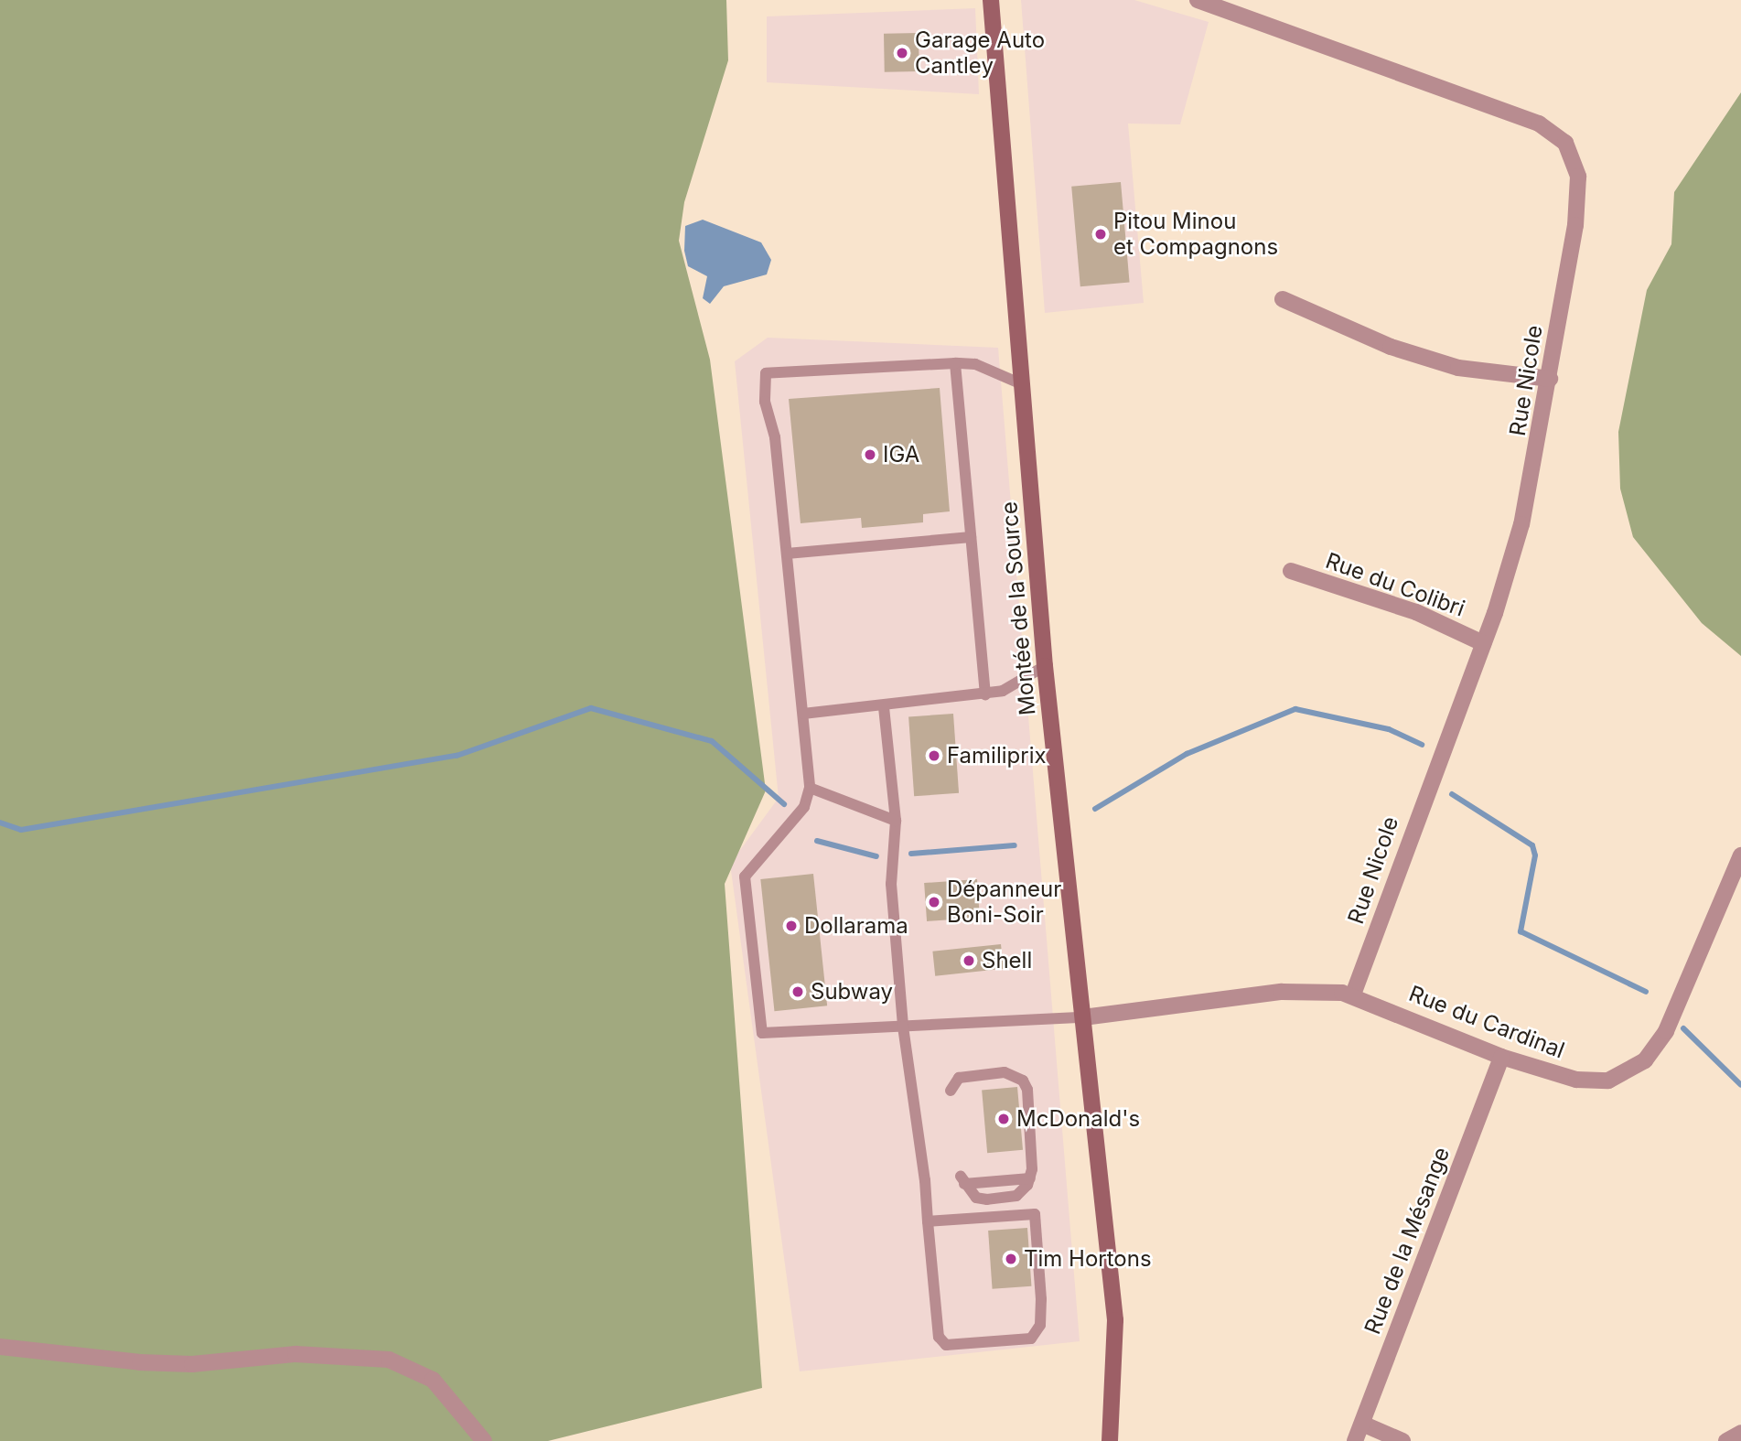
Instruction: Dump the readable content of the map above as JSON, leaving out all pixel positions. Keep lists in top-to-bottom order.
{
  "streets": {
    "main road": ["Montée de la Source"],
    "street": [
      "Rue Nicole",
      "Rue du Colibri",
      "Rue du Cardinal",
      "Rue de la Mésange"
    ]
  },
  "crossings": [
    ["Rue Nicole", "Rue du Colibri"],
    ["Rue Nicole", "Rue du Cardinal"],
    ["Montée de la Source", "Rue du Cardinal"],
    ["Rue du Cardinal", "Rue de la Mésange"]
  ],
  "places": [
    "Garage Auto Cantley",
    "Pitou Minou et Compagnons",
    "IGA",
    "Familiprix",
    "Dépanneur Boni-Soir",
    "Dollarama",
    "Shell",
    "Subway",
    "McDonald's",
    "Tim Hortons"
  ]
}
